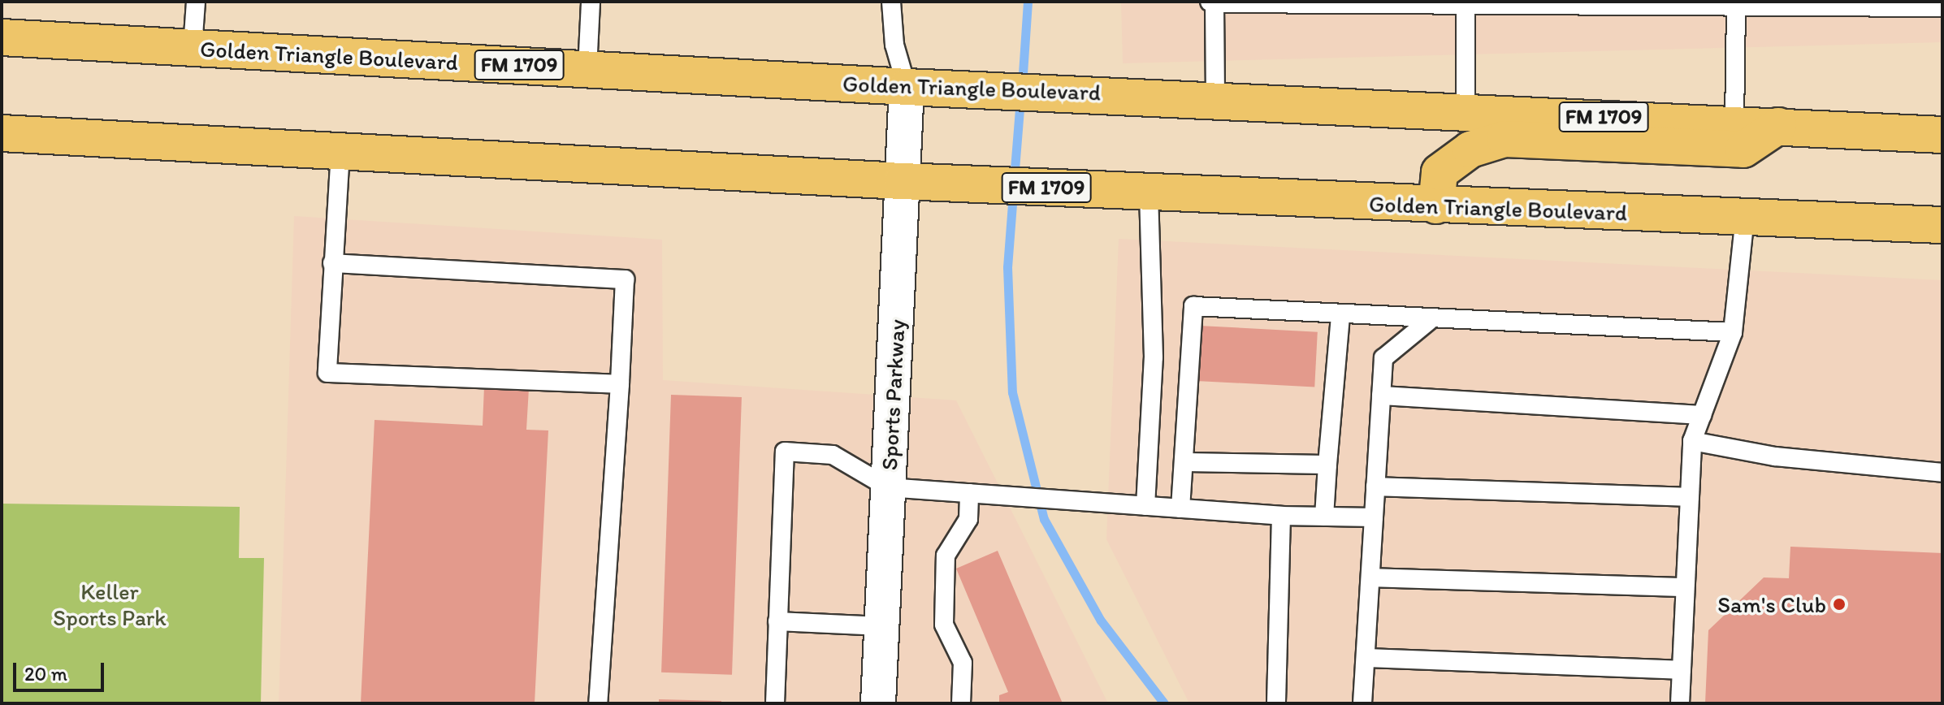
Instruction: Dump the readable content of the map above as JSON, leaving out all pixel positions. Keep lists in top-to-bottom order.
{
  "streets": {
    "main road": ["Golden Triangle Boulevard", "FM 1709"],
    "street": ["Sports Parkway"]
  },
  "crossings": [
    ["Golden Triangle Boulevard", "Sports Parkway"]
  ],
  "parks": ["Keller Sports Park"],
  "places": ["Sam's Club"],
  "scale_bar": "20 m"
}
